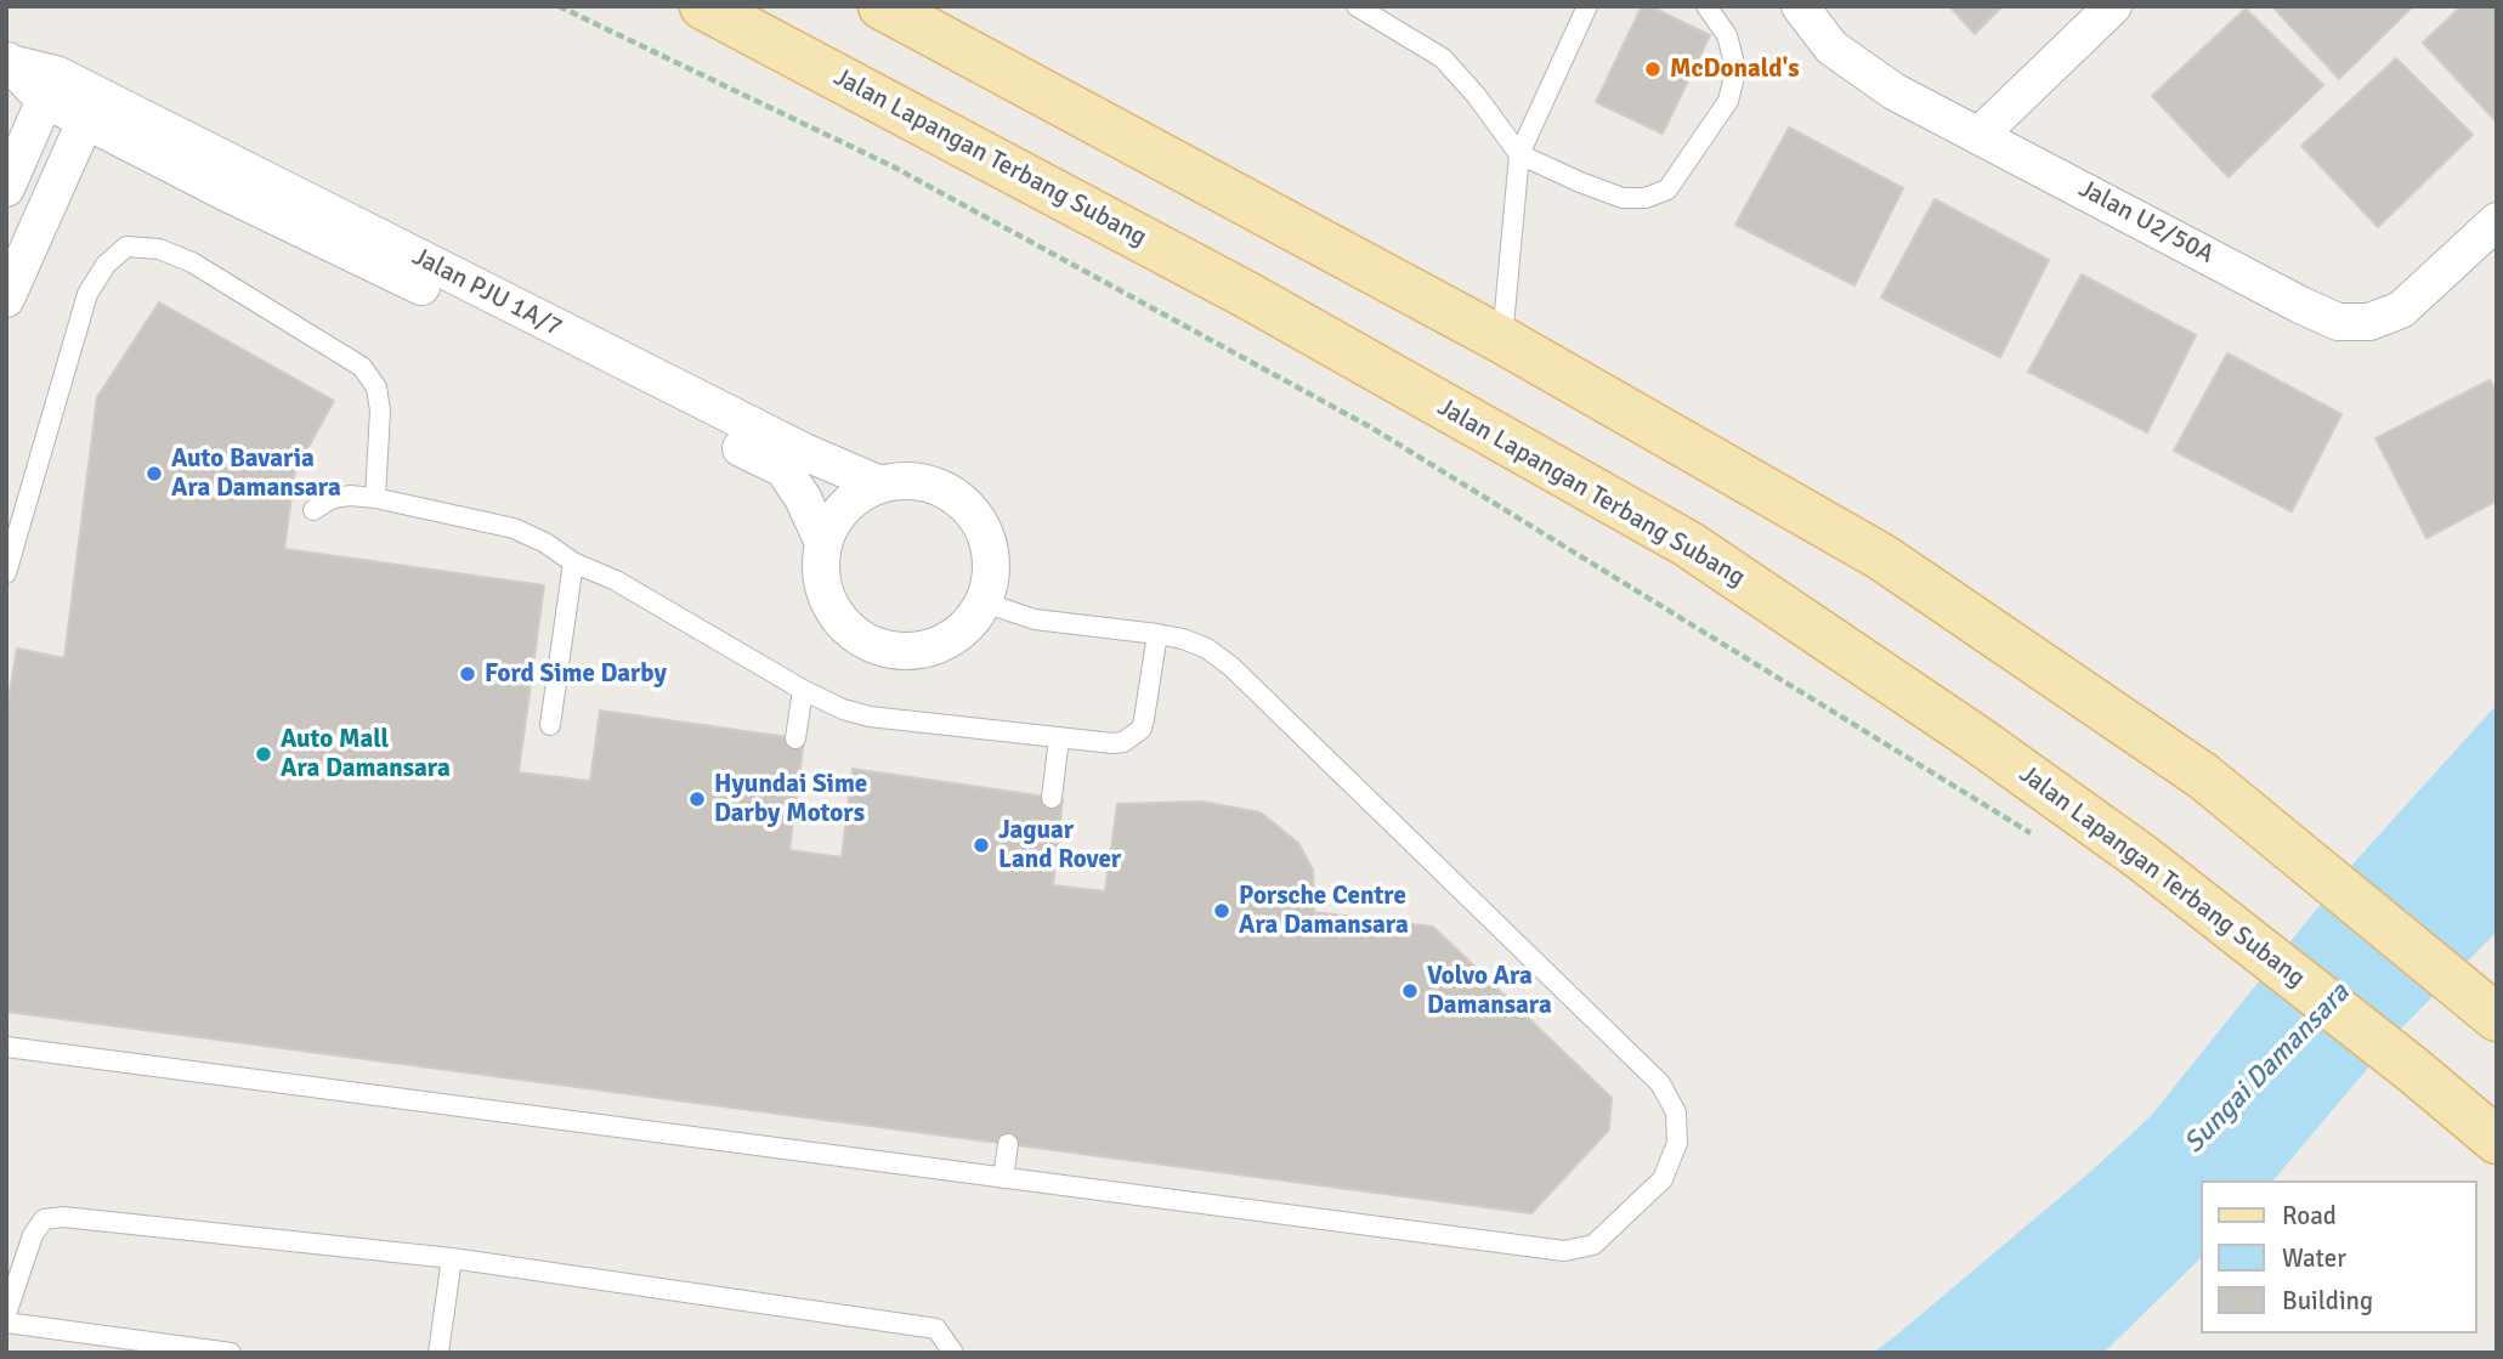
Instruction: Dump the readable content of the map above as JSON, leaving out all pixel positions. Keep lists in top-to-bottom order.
{
  "streets": {
    "main road": ["Jalan Lapangan Terbang Subang"],
    "street": ["Jalan U2/50A", "Jalan PJU 1A/7"]
  },
  "water": ["Sungai Damansara"],
  "places": [
    "McDonald's",
    "Auto Bavaria Ara Damansara",
    "Ford Sime Darby",
    "Auto Mall Ara Damansara",
    "Hyundai Sime Darby Motors",
    "Jaguar Land Rover",
    "Porsche Centre Ara Damansara",
    "Volvo Ara Damansara"
  ],
  "legend": ["Road", "Water", "Building"]
}
